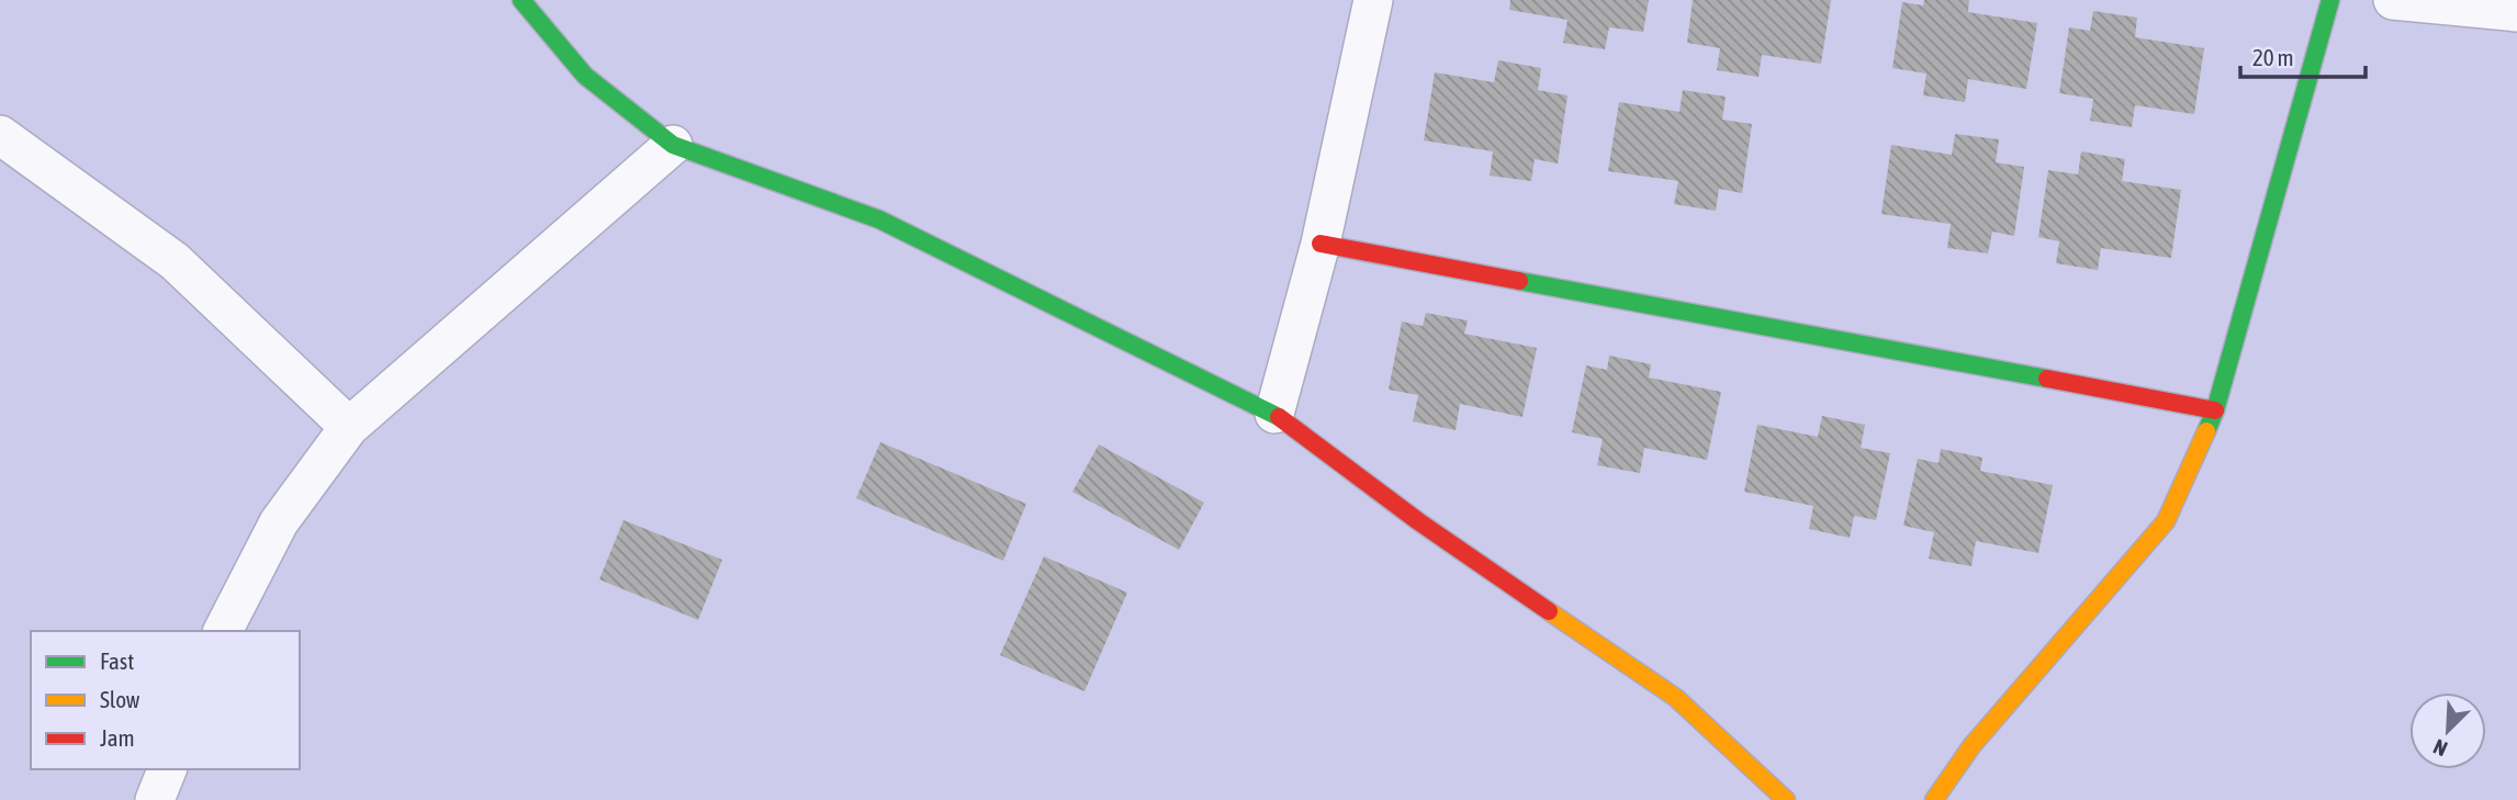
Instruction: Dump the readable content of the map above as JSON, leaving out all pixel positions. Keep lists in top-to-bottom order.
{
  "legend": ["Fast", "Slow", "Jam"],
  "scale_bar": "20 m",
  "north": "bottom left"
}
